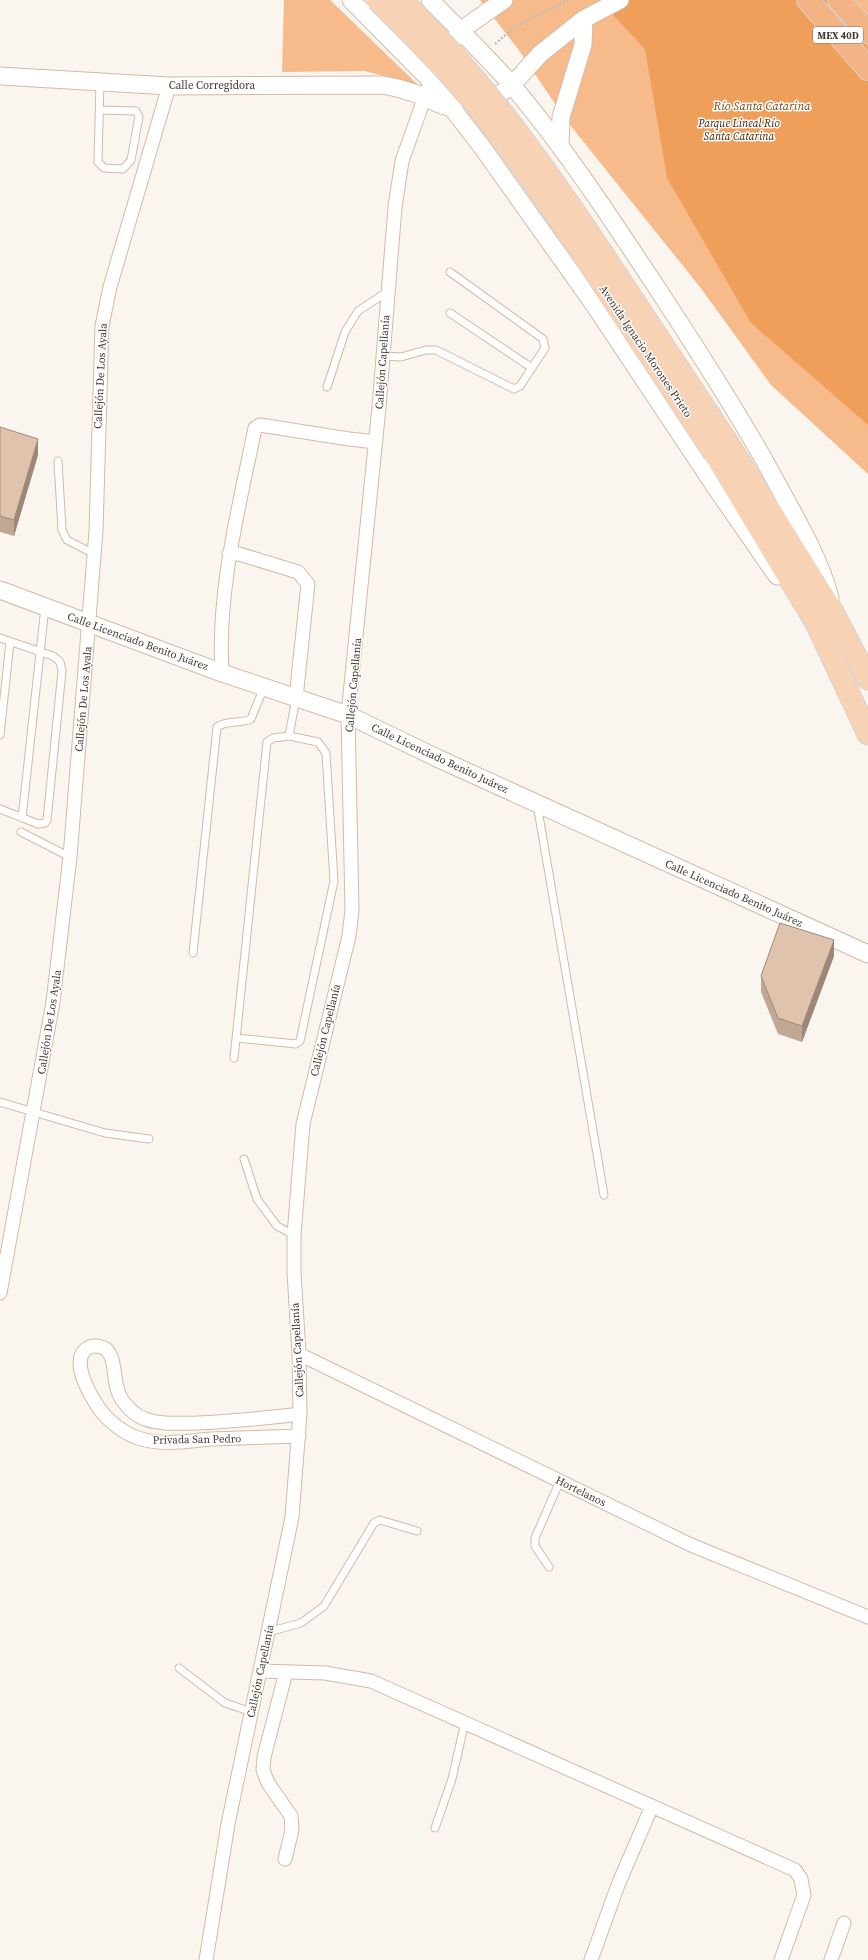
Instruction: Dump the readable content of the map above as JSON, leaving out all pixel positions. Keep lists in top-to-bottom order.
{
  "streets": {
    "highway": ["MEX 40D"],
    "main road": ["Avenida Ignacio Morones Prieto"],
    "street": [
      "Calle Corregidora",
      "Callejón Capellanía",
      "Callejón De Los Ayala",
      "Calle Licenciado Benito Juárez",
      "Privada San Pedro",
      "Hortelanos"
    ]
  },
  "crossings": [
    ["Calle Corregidora", "Avenida Ignacio Morones Prieto"],
    ["Calle Corregidora", "Callejón Capellanía"],
    ["Calle Corregidora", "Callejón De Los Ayala"],
    ["Callejón Capellanía", "Calle Licenciado Benito Juárez"],
    ["Callejón Capellanía", "Privada San Pedro"],
    ["Callejón Capellanía", "Hortelanos"],
    ["Callejón De Los Ayala", "Calle Licenciado Benito Juárez"]
  ],
  "water": ["Río Santa Catarina"],
  "parks": ["Parque Lineal Río Santa Catarina"]
}
